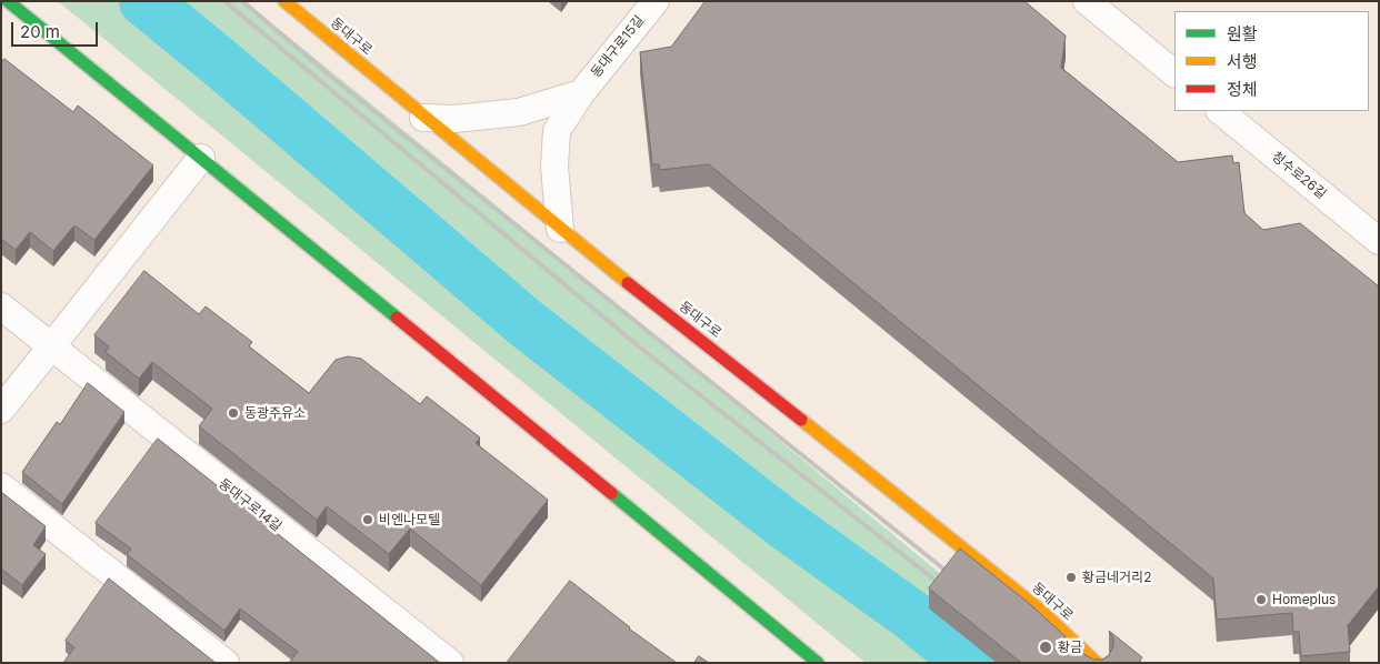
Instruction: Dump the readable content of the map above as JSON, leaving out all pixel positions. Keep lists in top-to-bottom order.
{
  "streets": {
    "main road": ["동대구로"],
    "street": ["동대구로15길", "청수로26길", "동대구로14길"]
  },
  "crossings": [
    ["동대구로", "동대구로15길"]
  ],
  "places": [
    "동광주유소",
    "비엔나모텔",
    "황금네거리2",
    "Homeplus",
    "황금"
  ],
  "legend": ["원활", "서행", "정체"],
  "scale_bar": "20 m"
}
